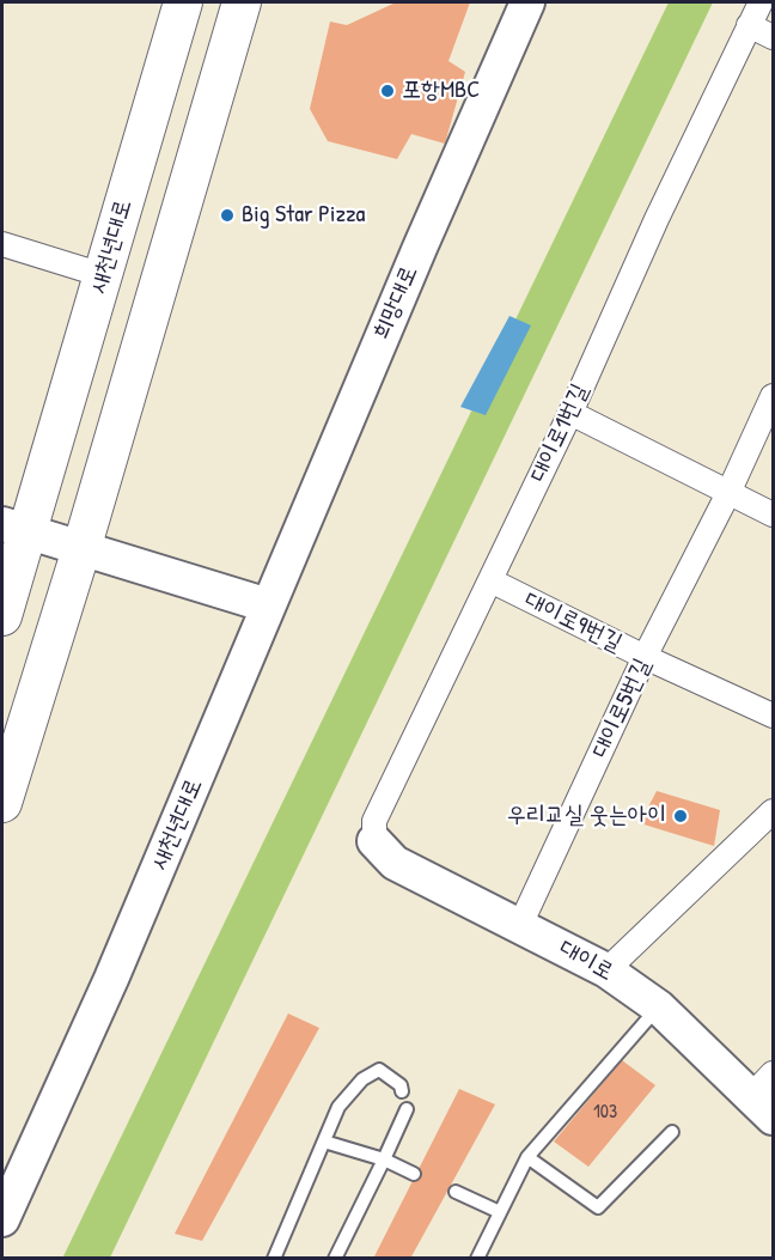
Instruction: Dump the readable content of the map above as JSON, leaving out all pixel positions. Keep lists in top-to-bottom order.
{
  "streets": {
    "main road": ["새천년대로"],
    "street": [
      "희망대로",
      "대이로1번길",
      "대이로9번길",
      "대이로5번길",
      "대이로"
    ]
  },
  "crossings": [
    ["새천년대로", "희망대로"],
    ["대이로1번길", "대이로9번길"],
    ["대이로1번길", "대이로"],
    ["대이로9번길", "대이로5번길"],
    ["대이로5번길", "대이로"]
  ],
  "places": ["포항MBC", "Big Star Pizza", "우리교실 웃는아이"],
  "house_numbers": ["103"]
}
